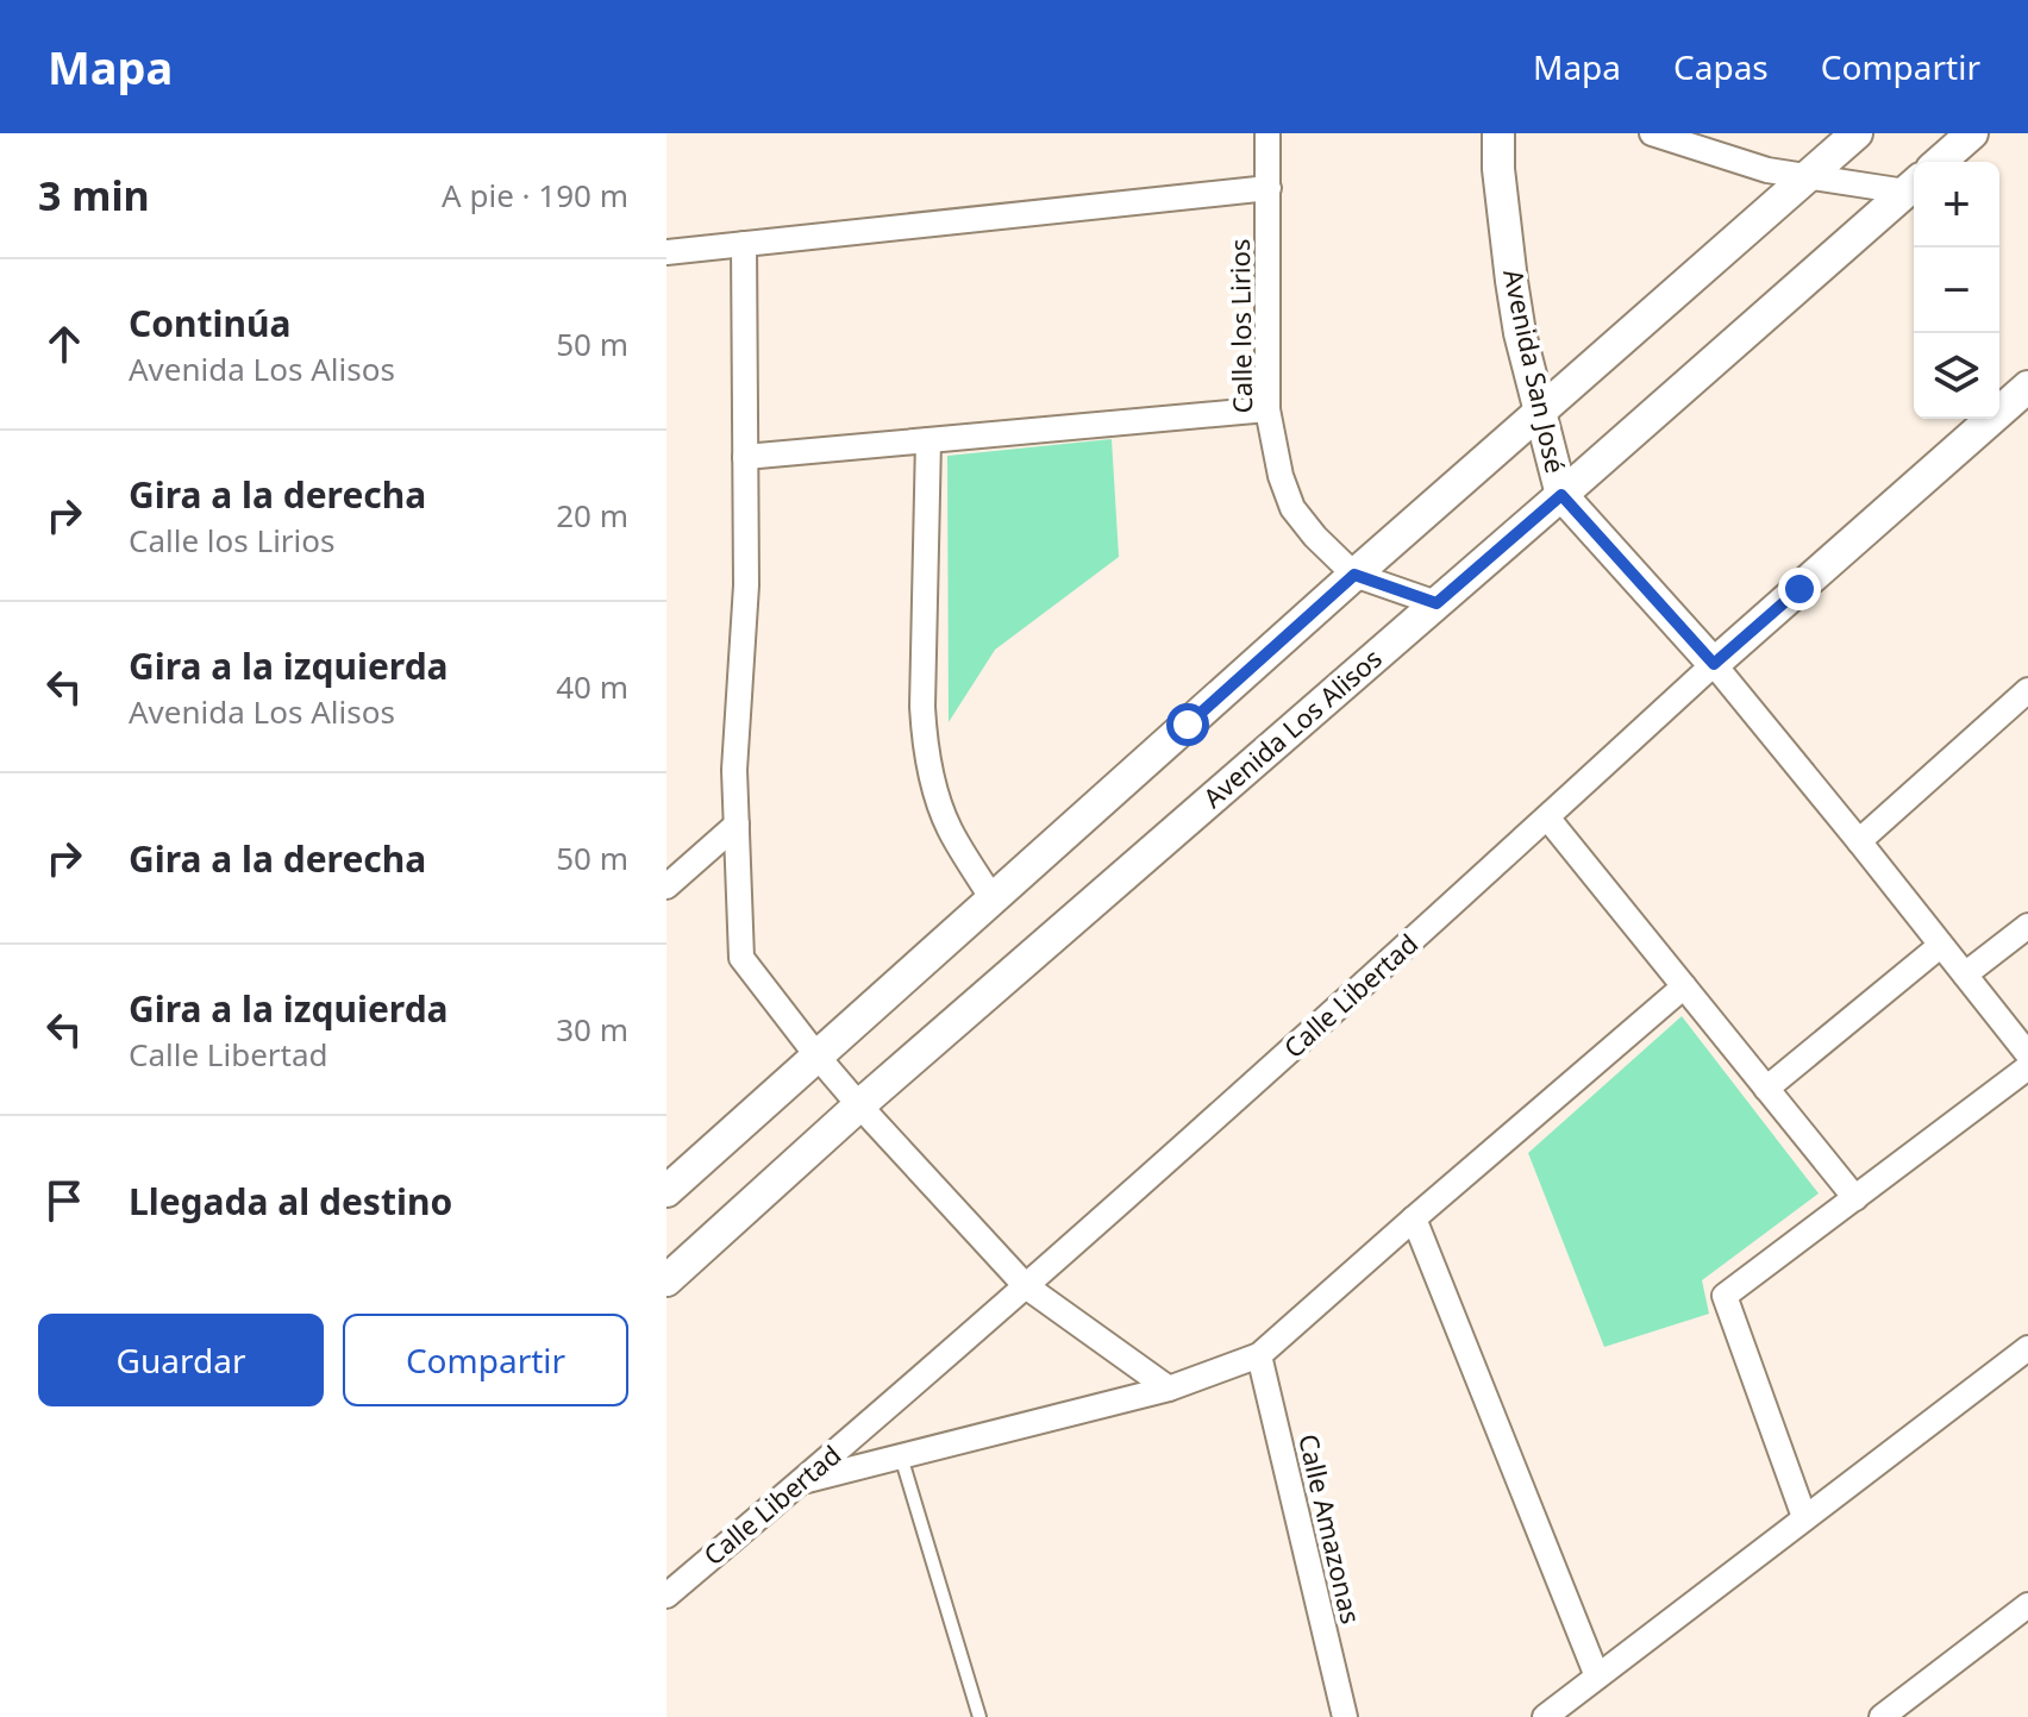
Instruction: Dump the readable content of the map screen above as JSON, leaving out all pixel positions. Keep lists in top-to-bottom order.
{
  "streets": {
    "street": [
      "Calle los Lirios",
      "Avenida San José",
      "Avenida Los Alisos",
      "Calle Libertad",
      "Calle Amazonas"
    ]
  },
  "crossings": [
    ["Calle los Lirios", "Avenida Los Alisos"],
    ["Avenida San José", "Avenida Los Alisos"]
  ],
  "page": {
    "header": "Mapa",
    "nav": ["Mapa", "Capas", "Compartir"],
    "heading": ["3 min", "A pie · 190 m"],
    "map_buttons": ["+", "−"],
    "list": [
      ["Continúa", "Avenida Los Alisos", "50 m"],
      ["Gira a la derecha", "Calle los Lirios", "20 m"],
      ["Gira a la izquierda", "Avenida Los Alisos", "40 m"],
      ["Gira a la derecha", "50 m"],
      ["Gira a la izquierda", "Calle Libertad", "30 m"],
      "Llegada al destino"
    ],
    "buttons": ["Guardar", "Compartir"]
  }
}
